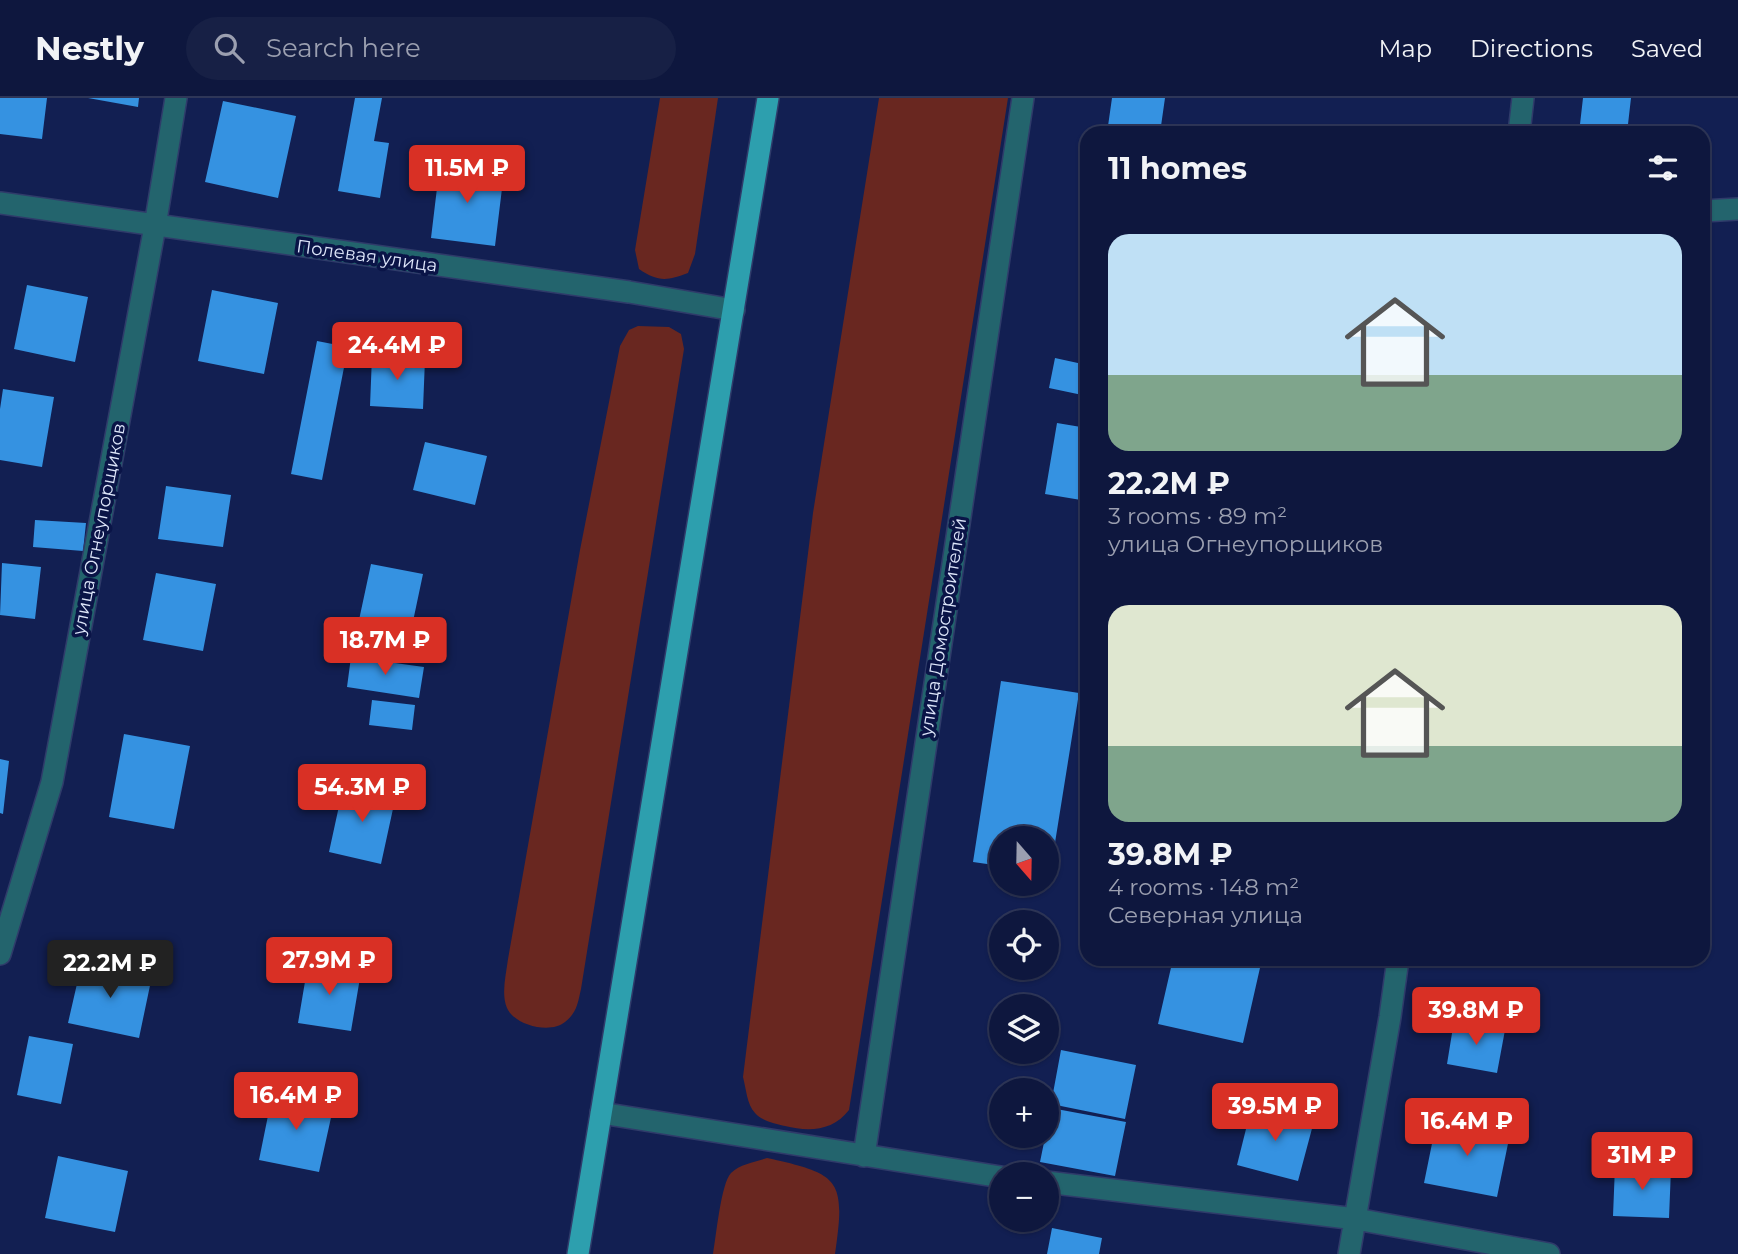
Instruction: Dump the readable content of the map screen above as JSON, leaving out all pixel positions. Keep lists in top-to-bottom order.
{
  "streets": {
    "street": ["Полевая улица", "улица Огнеупорщиков", "улица Домостроителей"]
  },
  "crossings": [
    ["Полевая улица", "улица Огнеупорщиков"]
  ],
  "north": "bottom",
  "page": {
    "header": "Nestly",
    "search": "Search here",
    "nav": ["Map", "Directions", "Saved"],
    "heading": "11 homes",
    "price": [
      "11.5M ₽",
      "24.4M ₽",
      "18.7M ₽",
      "54.3M ₽",
      "27.9M ₽",
      "22.2M ₽",
      "39.8M ₽",
      "16.4M ₽",
      "39.5M ₽",
      "16.4M ₽",
      "31M ₽"
    ],
    "list": [
      {
        "name": "22.2M ₽",
        "note": "3 rooms · 89 m² · улица Огнеупорщиков"
      },
      {
        "name": "39.8M ₽",
        "note": "4 rooms · 148 m² · Северная улица"
      }
    ],
    "map_buttons": ["+", "−"]
  }
}
